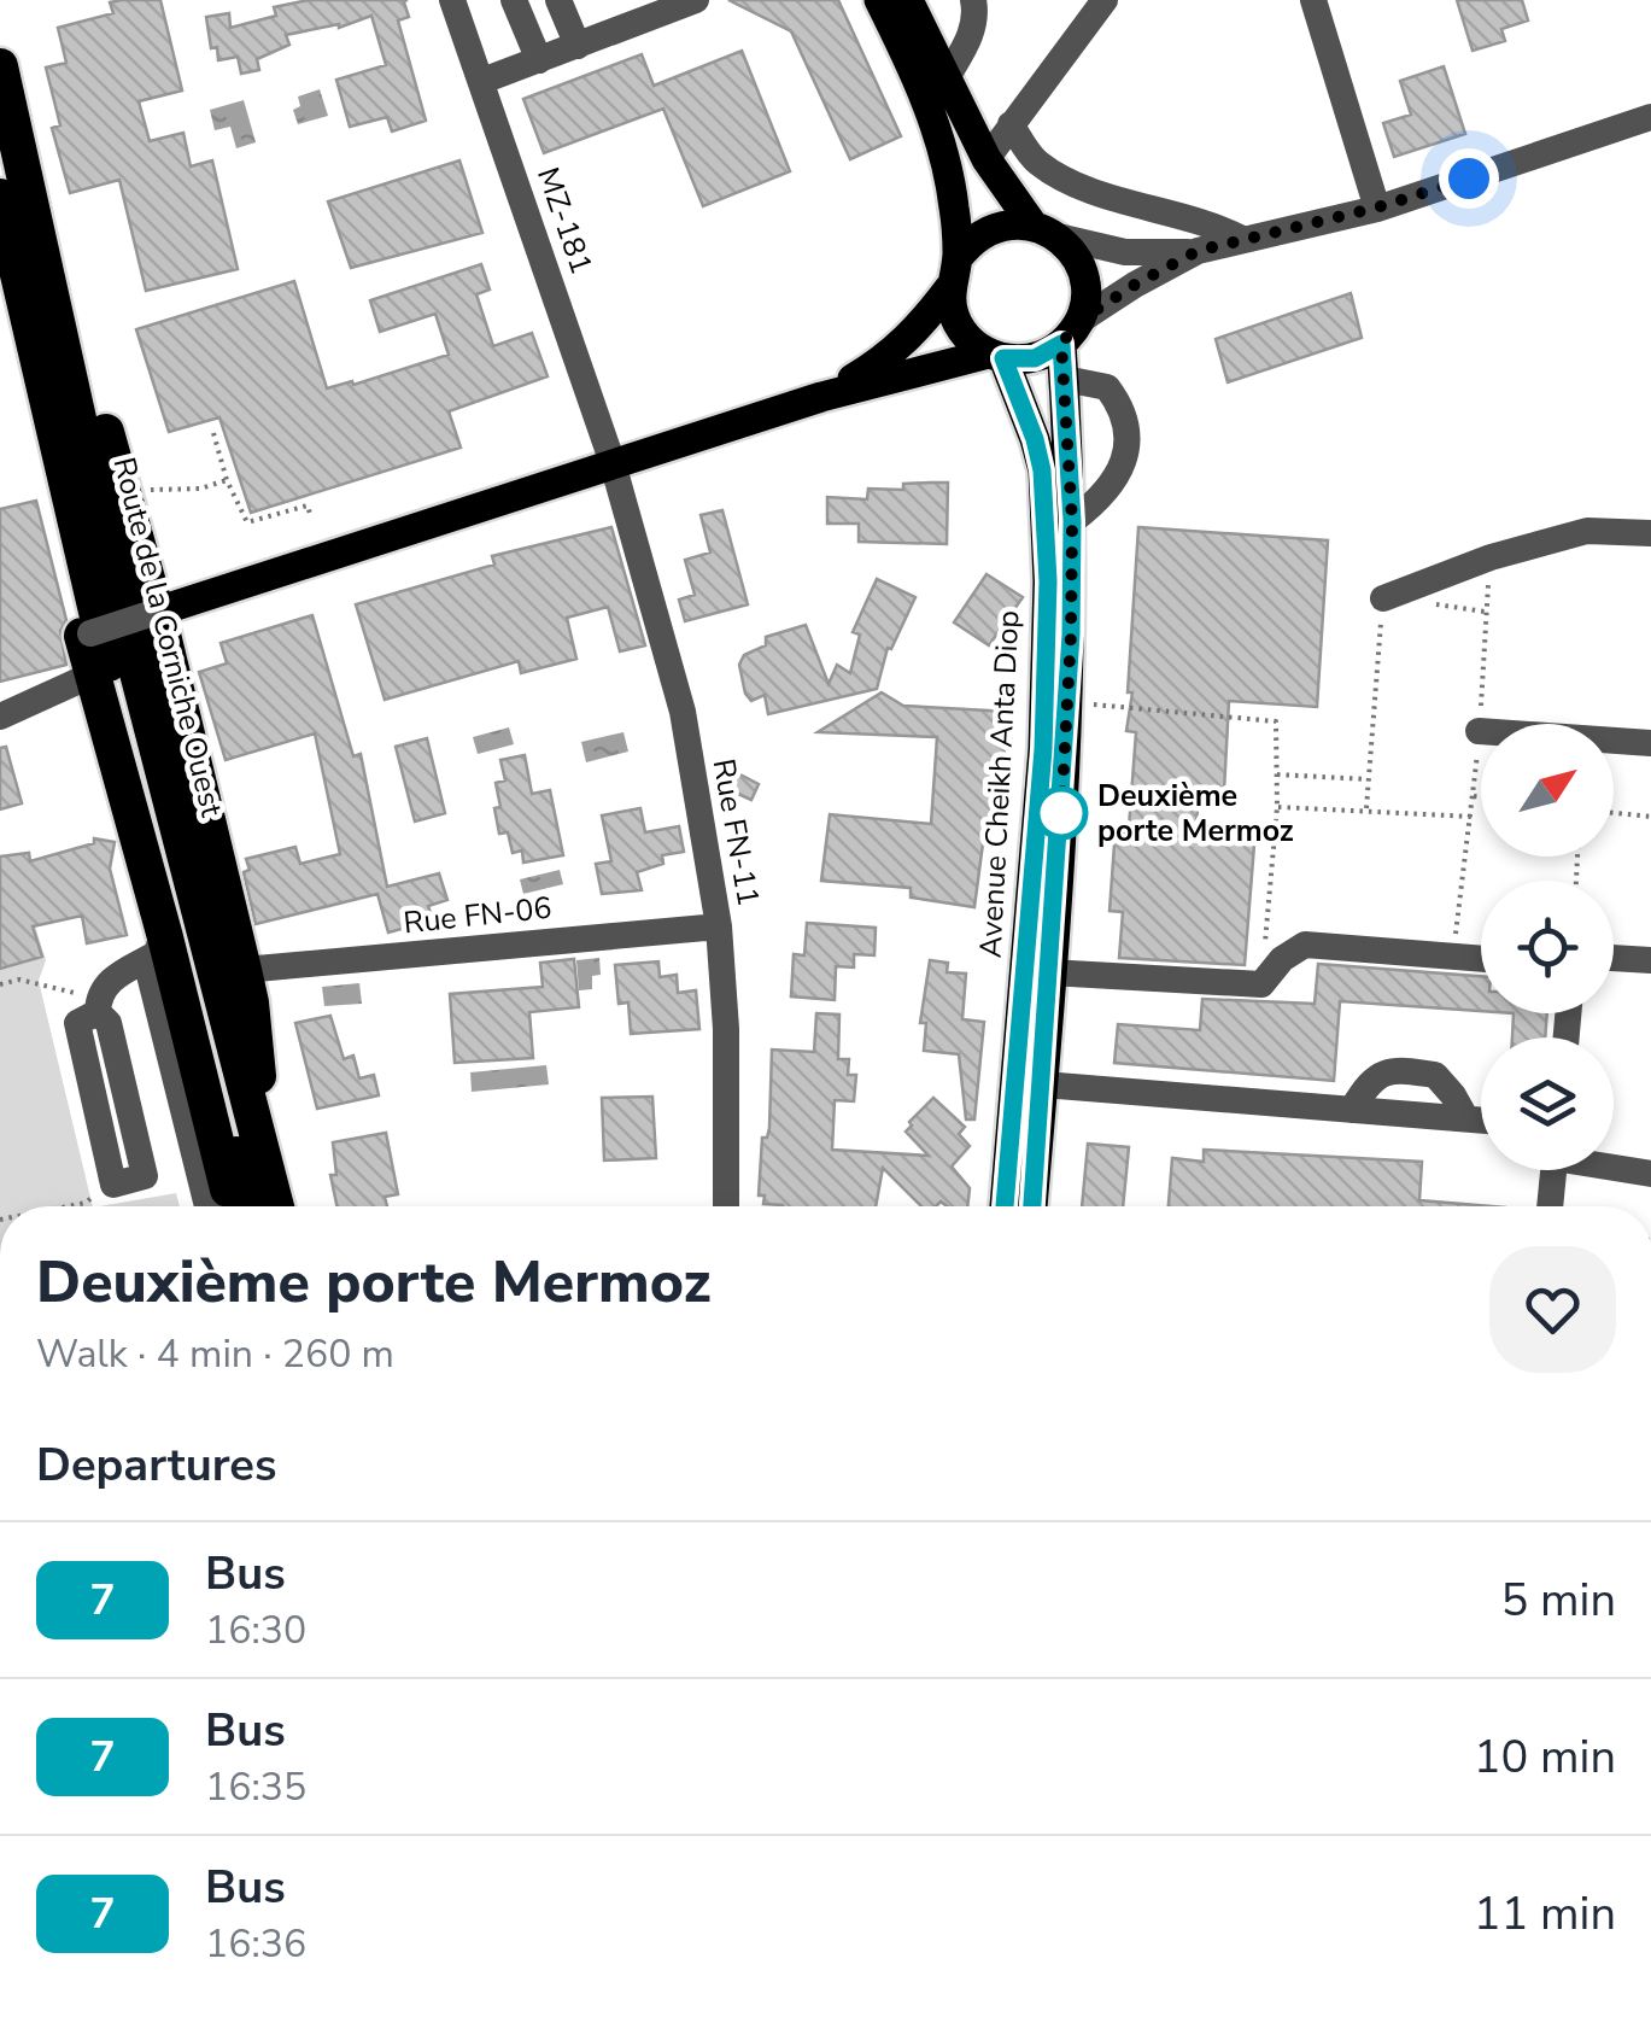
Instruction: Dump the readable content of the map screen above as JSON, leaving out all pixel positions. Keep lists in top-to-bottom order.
{
  "streets": {
    "highway": ["Route de la Corniche Ouest"],
    "main road": ["Avenue Cheikh Anta Diop"],
    "street": ["MZ-181", "Rue FN-11", "Rue FN-06"]
  },
  "crossings": [
    ["MZ-181", "Rue FN-11"],
    ["Rue FN-11", "Rue FN-06"]
  ],
  "places": ["Deuxième porte Mermoz"],
  "lines": ["bus line 7"],
  "north": "top right",
  "page": {
    "heading": [
      ["Deuxième porte Mermoz", "Walk · 4 min · 260 m"],
      "Departures"
    ],
    "list": [
      {
        "mark": "7",
        "name": "Bus",
        "note": "16:30",
        "value": "5 min"
      },
      {
        "mark": "7",
        "name": "Bus",
        "note": "16:35",
        "value": "10 min"
      },
      {
        "mark": "7",
        "name": "Bus",
        "note": "16:36",
        "value": "11 min"
      }
    ]
  }
}
